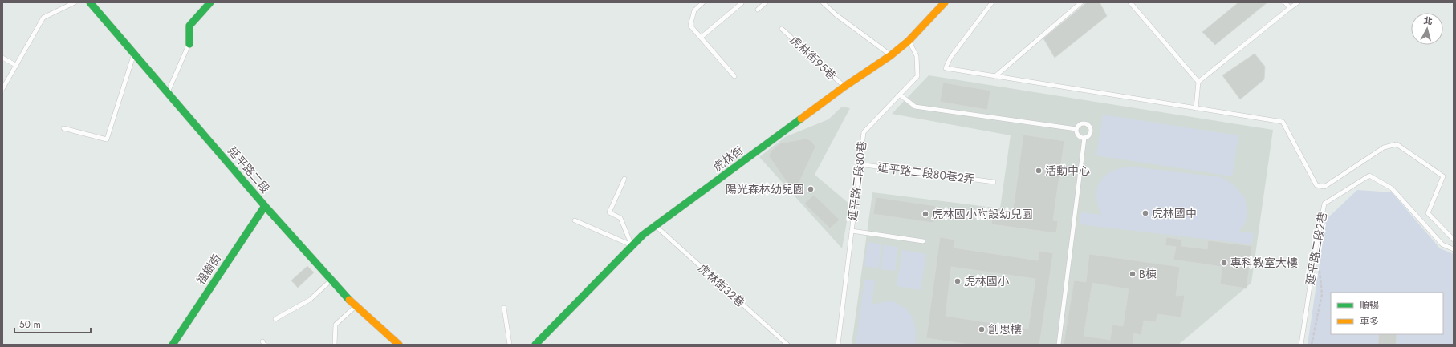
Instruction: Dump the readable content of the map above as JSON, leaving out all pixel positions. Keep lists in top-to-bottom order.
{
  "streets": {
    "street": ["虎林街", "延平路二段", "福樹街"],
    "lane": [
      "虎林街95巷",
      "延平路二段80巷2弄",
      "延平路二段80巷",
      "延平路二段2巷",
      "虎林街32巷"
    ]
  },
  "crossings": [
    ["虎林街95巷", "虎林街"],
    ["虎林街", "延平路二段80巷"],
    ["虎林街", "虎林街32巷"],
    ["延平路二段", "福樹街"],
    ["延平路二段80巷2弄", "延平路二段80巷"]
  ],
  "places": [
    "活動中心",
    "陽光森林幼兒園",
    "虎林國中",
    "虎林國小附設幼兒園",
    "專科教室大樓",
    "B棟",
    "虎林國小",
    "創思樓"
  ],
  "legend": ["順暢", "車多"],
  "scale_bar": "50 m",
  "north": "top"
}
